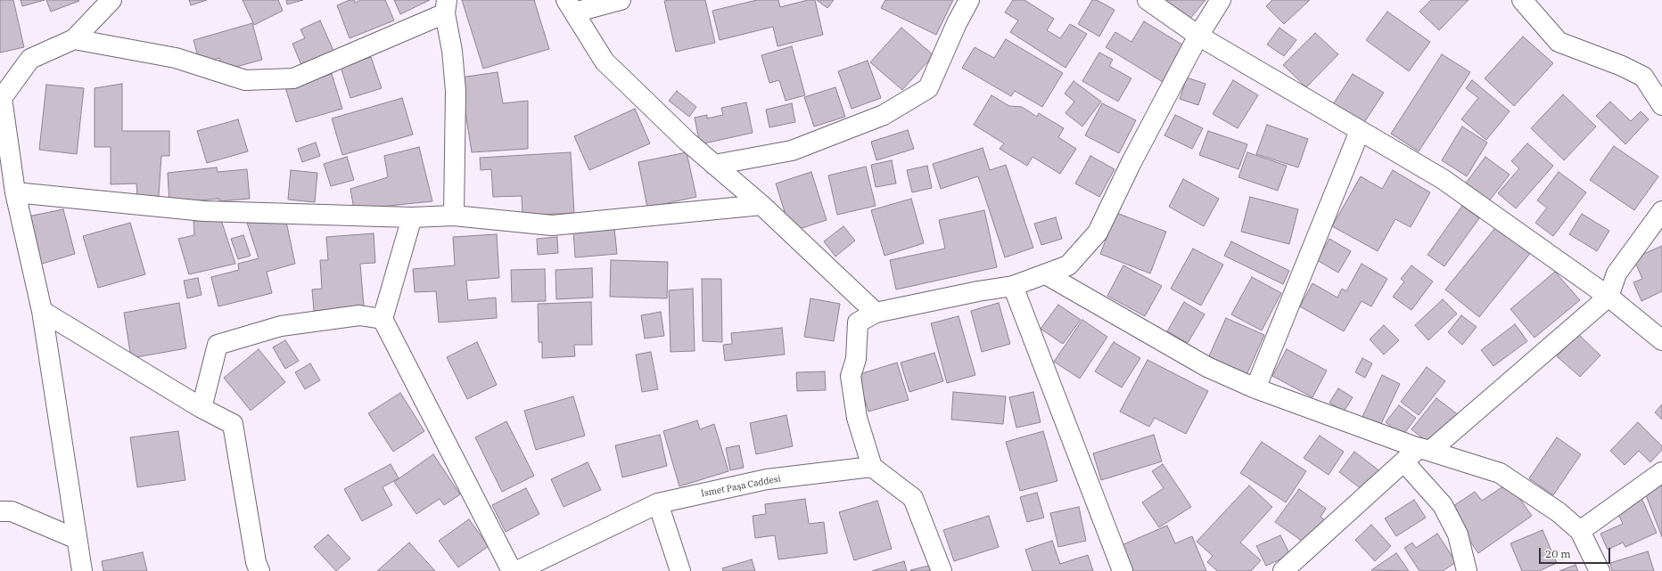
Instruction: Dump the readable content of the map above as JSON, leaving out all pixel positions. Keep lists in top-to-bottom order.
{
  "streets": {
    "street": ["İsmet Paşa Caddesi"]
  },
  "scale_bar": "20 m"
}
